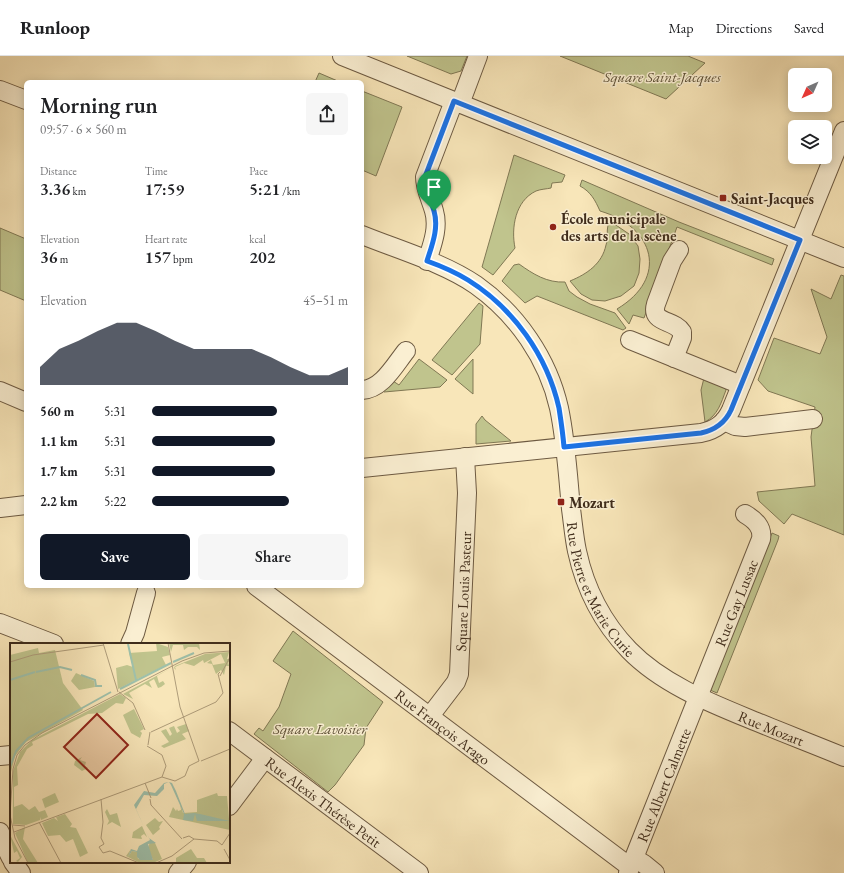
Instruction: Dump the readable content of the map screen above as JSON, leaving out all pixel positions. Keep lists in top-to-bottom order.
{
  "streets": {
    "street": [
      "Rue Pierre et Marie Curie",
      "Square Louis Pasteur",
      "Rue Gay Lussac",
      "Rue François Arago",
      "Rue Mozart",
      "Rue Albert Calmette",
      "Rue Alexis Thérèse Petit"
    ]
  },
  "crossings": [
    ["Rue Pierre et Marie Curie", "Rue Gay Lussac"],
    ["Rue Pierre et Marie Curie", "Rue Mozart"],
    ["Rue Pierre et Marie Curie", "Rue Albert Calmette"],
    ["Square Louis Pasteur", "Rue François Arago"],
    ["Rue Gay Lussac", "Rue Mozart"],
    ["Rue Gay Lussac", "Rue Albert Calmette"],
    ["Rue François Arago", "Rue Albert Calmette"],
    ["Rue Mozart", "Rue Albert Calmette"]
  ],
  "parks": ["Square Saint-Jacques", "Square Lavoisier"],
  "places": {
    "transit": ["Saint-Jacques", "Mozart"],
    "other": ["École municipale des arts de la scène"]
  },
  "north": "bottom left",
  "page": {
    "header": "Runloop",
    "nav": ["Map", "Directions", "Saved"],
    "heading": ["Morning run", "09:57 · 6 × 560 m"],
    "stats": [
      ["Distance", "3.36 km"],
      ["Time", "17:59"],
      ["Pace", "5:21 /km"],
      ["Elevation", "36 m"],
      ["Heart rate", "157 bpm"],
      ["kcal", "202"]
    ],
    "chart": ["Elevation", "45–51 m"],
    "list": [
      {
        "name": "560 m",
        "note": "5:31"
      },
      {
        "name": "1.1 km",
        "note": "5:31"
      },
      {
        "name": "1.7 km",
        "note": "5:31"
      },
      {
        "name": "2.2 km",
        "note": "5:22"
      }
    ],
    "buttons": ["Save", "Share"]
  }
}
